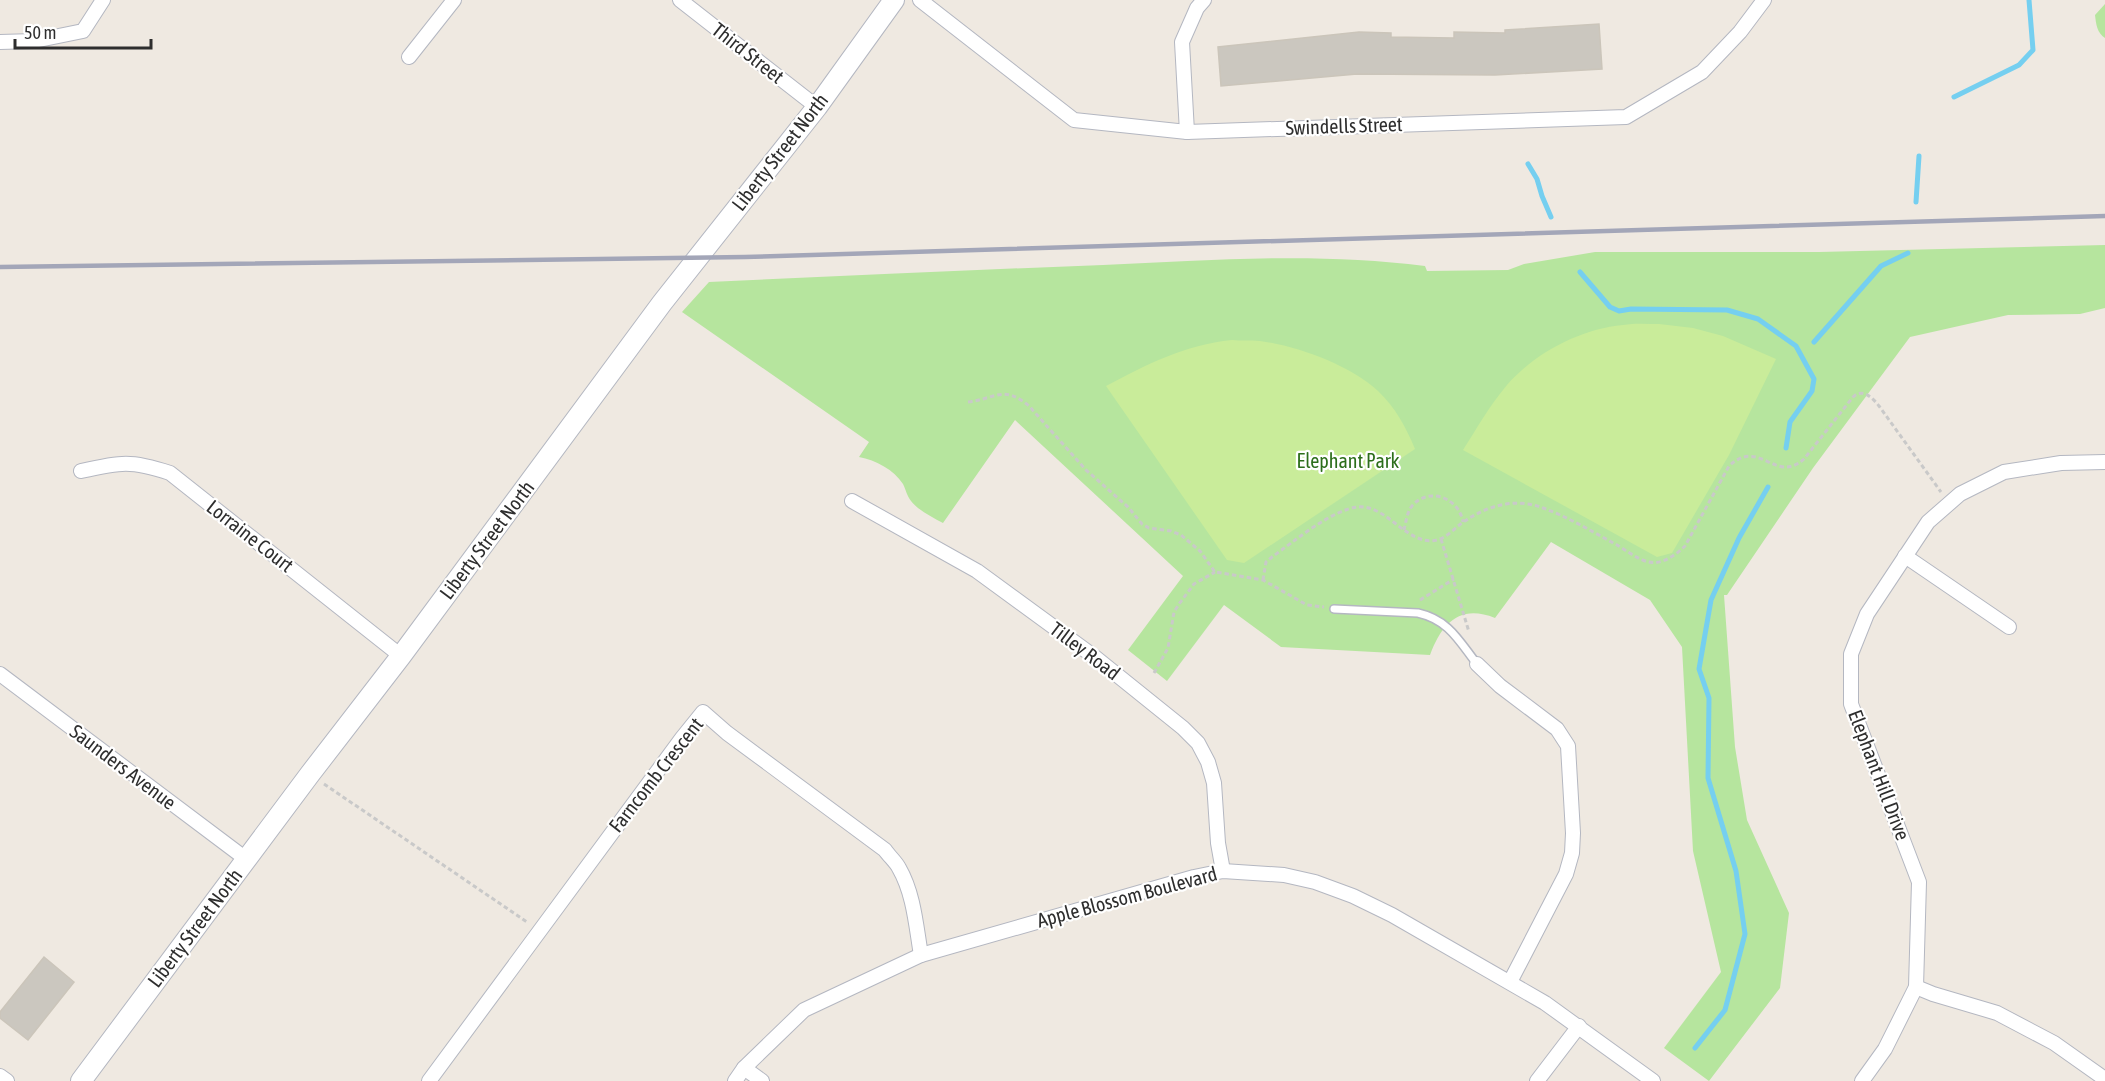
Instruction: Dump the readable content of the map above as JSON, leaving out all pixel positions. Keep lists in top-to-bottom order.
{
  "streets": {
    "main road": ["Liberty Street North"],
    "street": [
      "Third Street",
      "Swindells Street",
      "Lorraine Court",
      "Tilley Road",
      "Saunders Avenue",
      "Farncomb Crescent",
      "Elephant Hill Drive",
      "Apple Blossom Boulevard"
    ]
  },
  "crossings": [
    ["Third Street", "Liberty Street North"],
    ["Liberty Street North", "Lorraine Court"],
    ["Liberty Street North", "Saunders Avenue"],
    ["Tilley Road", "Apple Blossom Boulevard"],
    ["Farncomb Crescent", "Apple Blossom Boulevard"]
  ],
  "parks": ["Elephant Park"],
  "scale_bar": "50 m"
}
